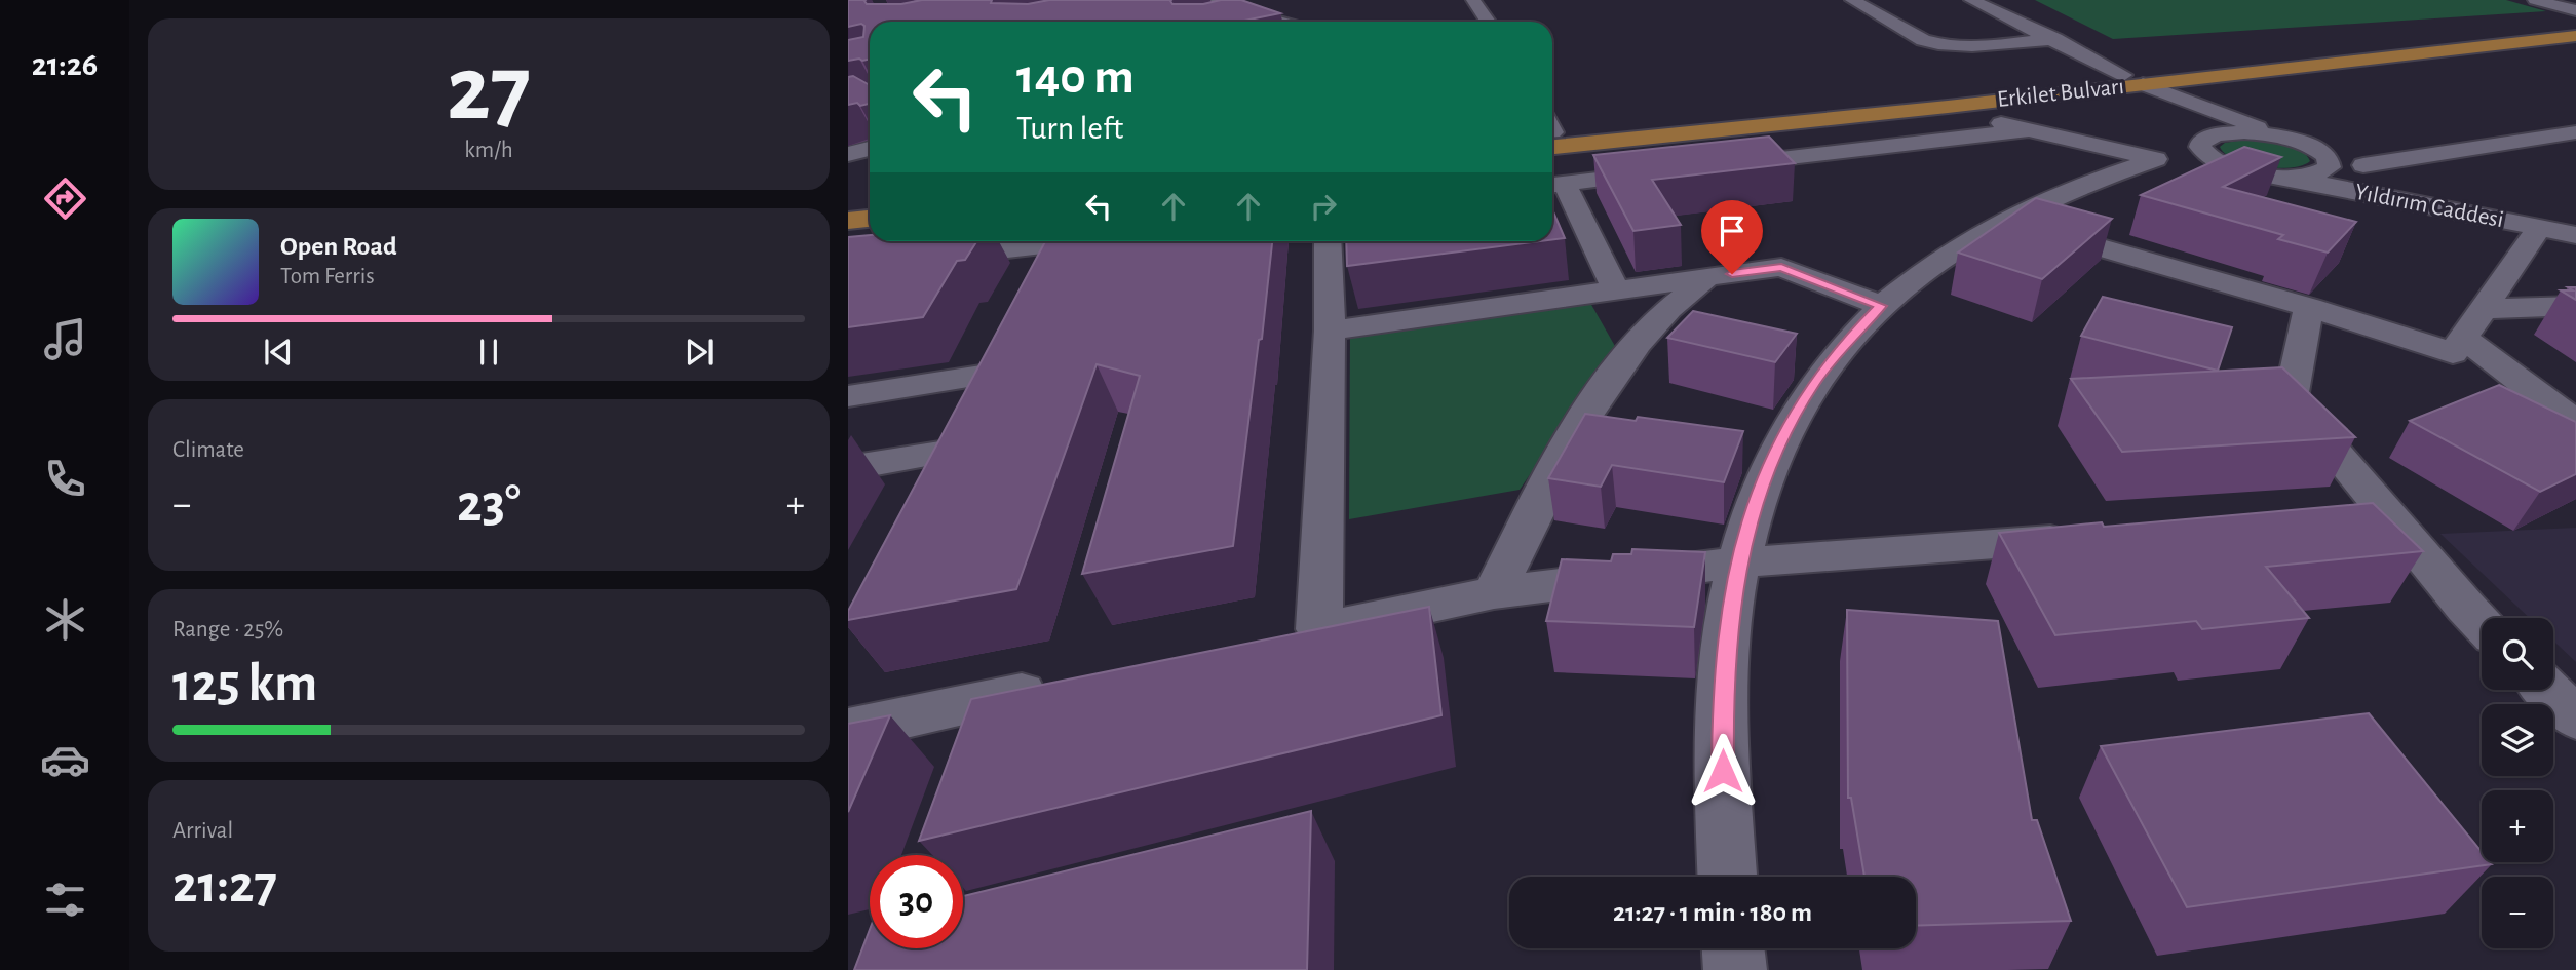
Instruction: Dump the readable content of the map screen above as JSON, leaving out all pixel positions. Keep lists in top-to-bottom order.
{
  "streets": {
    "main road": ["Erkilet Bulvarı"],
    "street": ["Yıldırım Caddesi"]
  },
  "page": {
    "tabs": "21:26",
    "tile": [
      ["27", "km/h"],
      "Climate",
      ["Range · 25%", "125 km"],
      ["Arrival", "21:27"]
    ],
    "turn": ["140 m", "Turn left"],
    "song": ["Open Road", "Tom Ferris"],
    "heat": ["−", "23°", "+"],
    "map_buttons": ["+", "−"],
    "limit": "30",
    "trip": "21:27 · 1 min · 180 m"
  }
}
